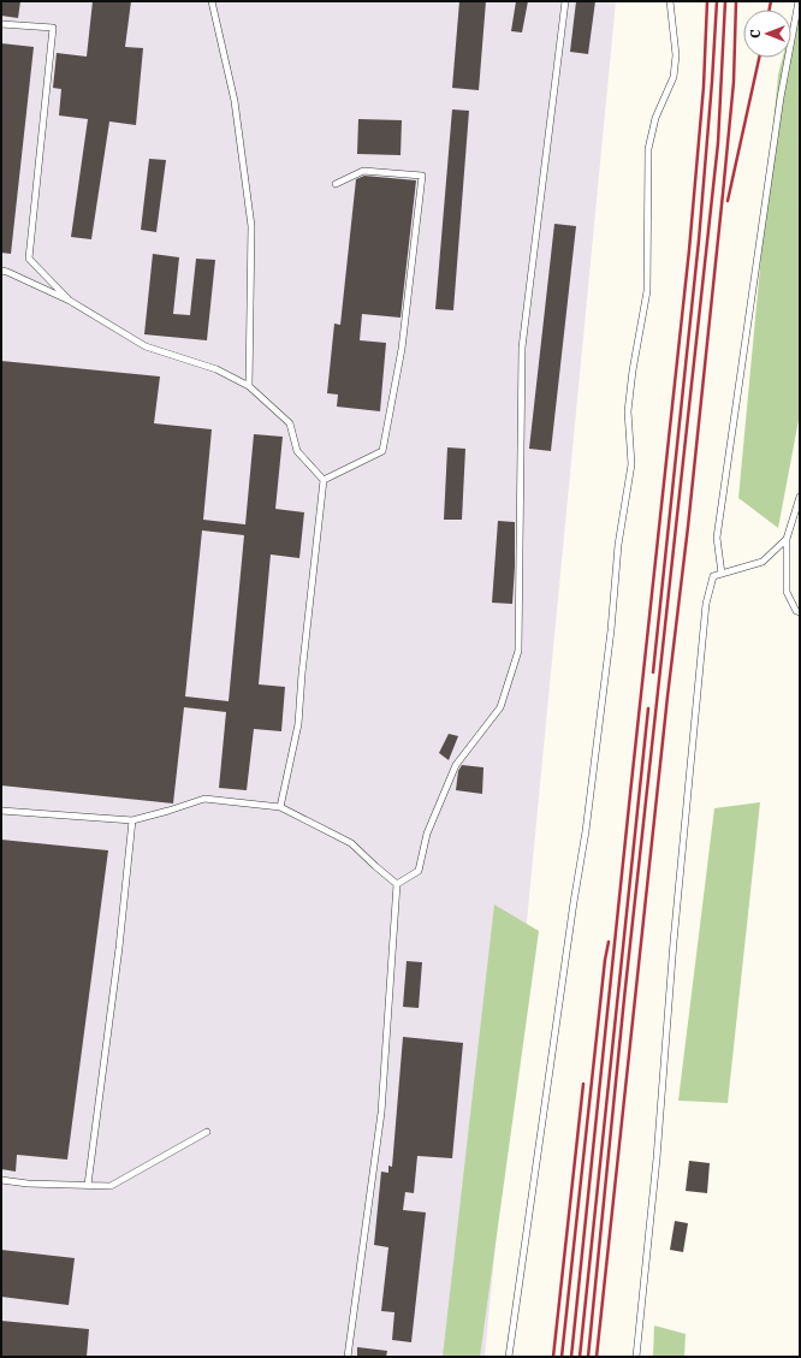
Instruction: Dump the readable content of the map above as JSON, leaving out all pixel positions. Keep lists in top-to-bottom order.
{
  "north": "left"
}
